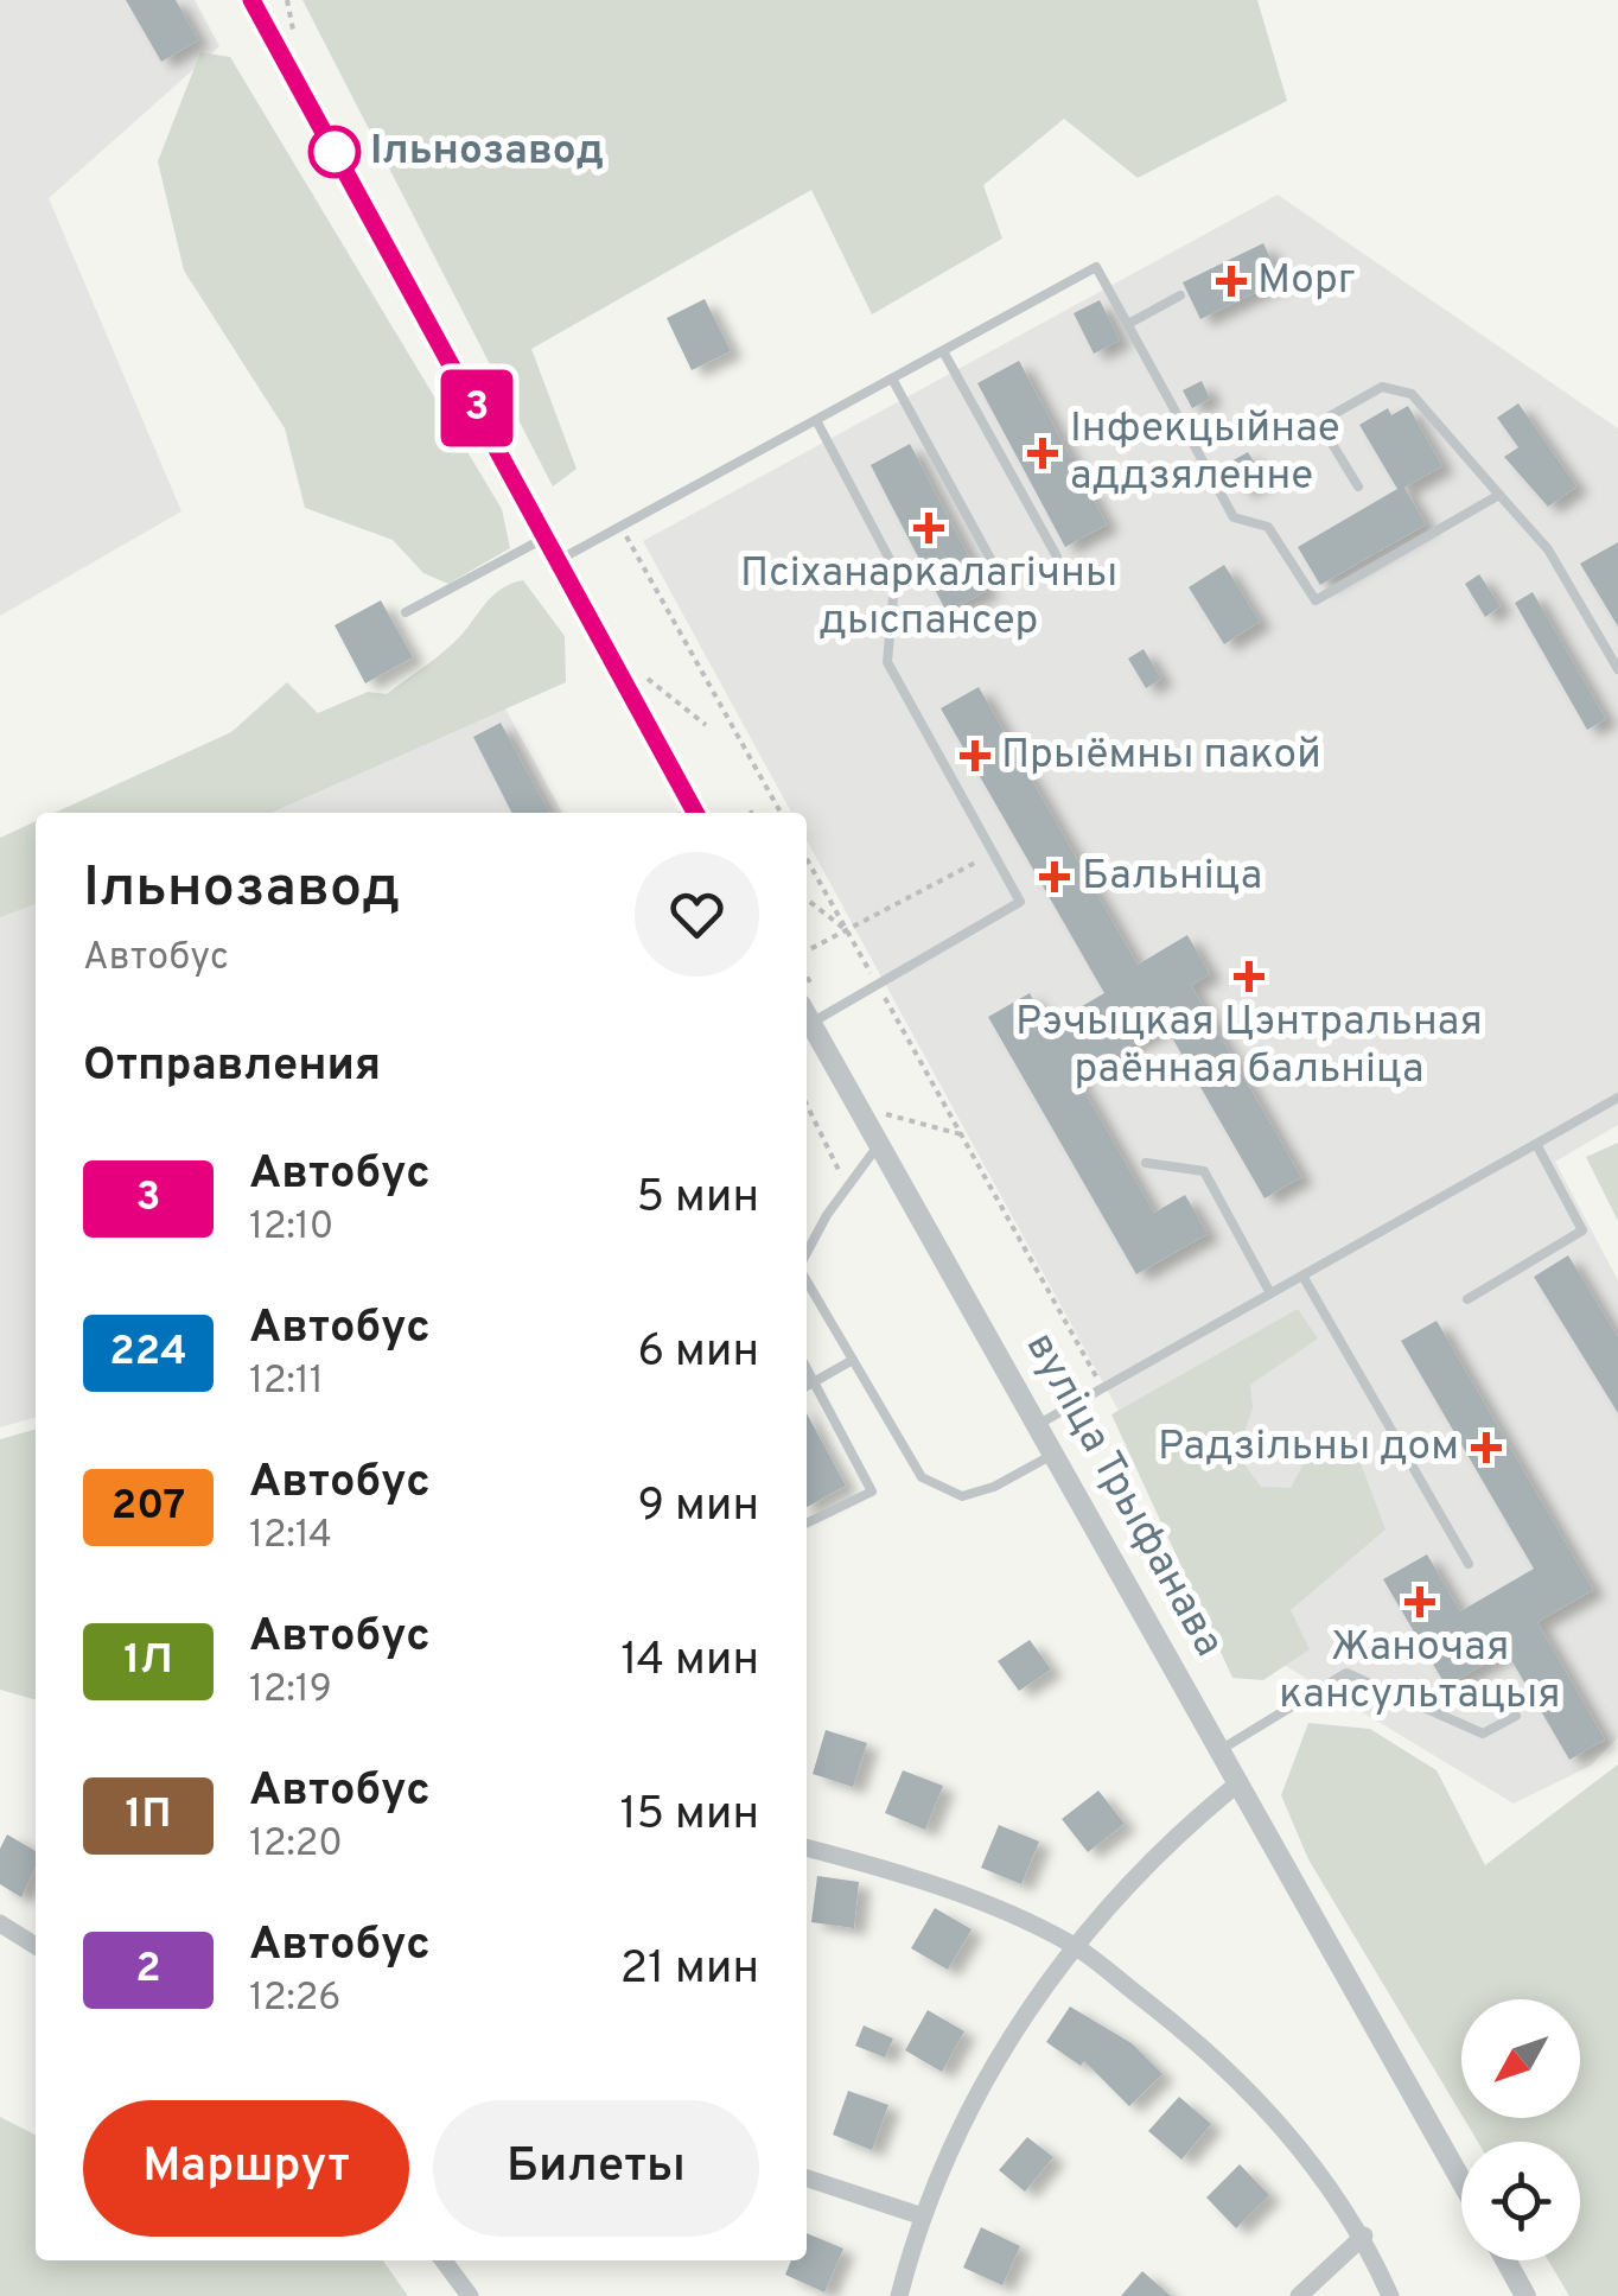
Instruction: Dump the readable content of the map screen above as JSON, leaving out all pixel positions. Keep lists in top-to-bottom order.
{
  "streets": {
    "street": ["вуліца Трыфанава"]
  },
  "places": {
    "other": ["Ільнозавод"],
    "health": [
      "Морг",
      "Інфекцыйнае аддзяленне",
      "Псіханаркалагічны дыспансер",
      "Прыёмны пакой",
      "Бальніца",
      "Рэчыцкая Цэнтральная раённая бальніца",
      "Радзільны дом",
      "Жаночая кансультацыя"
    ]
  },
  "lines": ["bus line 3"],
  "north": "bottom left",
  "page": {
    "on_map": "3",
    "heading": [
      ["Ільнозавод", "Автобус"],
      "Отправления"
    ],
    "list": [
      {
        "mark": "3",
        "name": "Автобус",
        "note": "12:10",
        "value": "5 мин"
      },
      {
        "mark": "224",
        "name": "Автобус",
        "note": "12:11",
        "value": "6 мин"
      },
      {
        "mark": "207",
        "name": "Автобус",
        "note": "12:14",
        "value": "9 мин"
      },
      {
        "mark": "1Л",
        "name": "Автобус",
        "note": "12:19",
        "value": "14 мин"
      },
      {
        "mark": "1П",
        "name": "Автобус",
        "note": "12:20",
        "value": "15 мин"
      },
      {
        "mark": "2",
        "name": "Автобус",
        "note": "12:26",
        "value": "21 мин"
      }
    ],
    "buttons": ["Маршрут", "Билеты"]
  }
}
